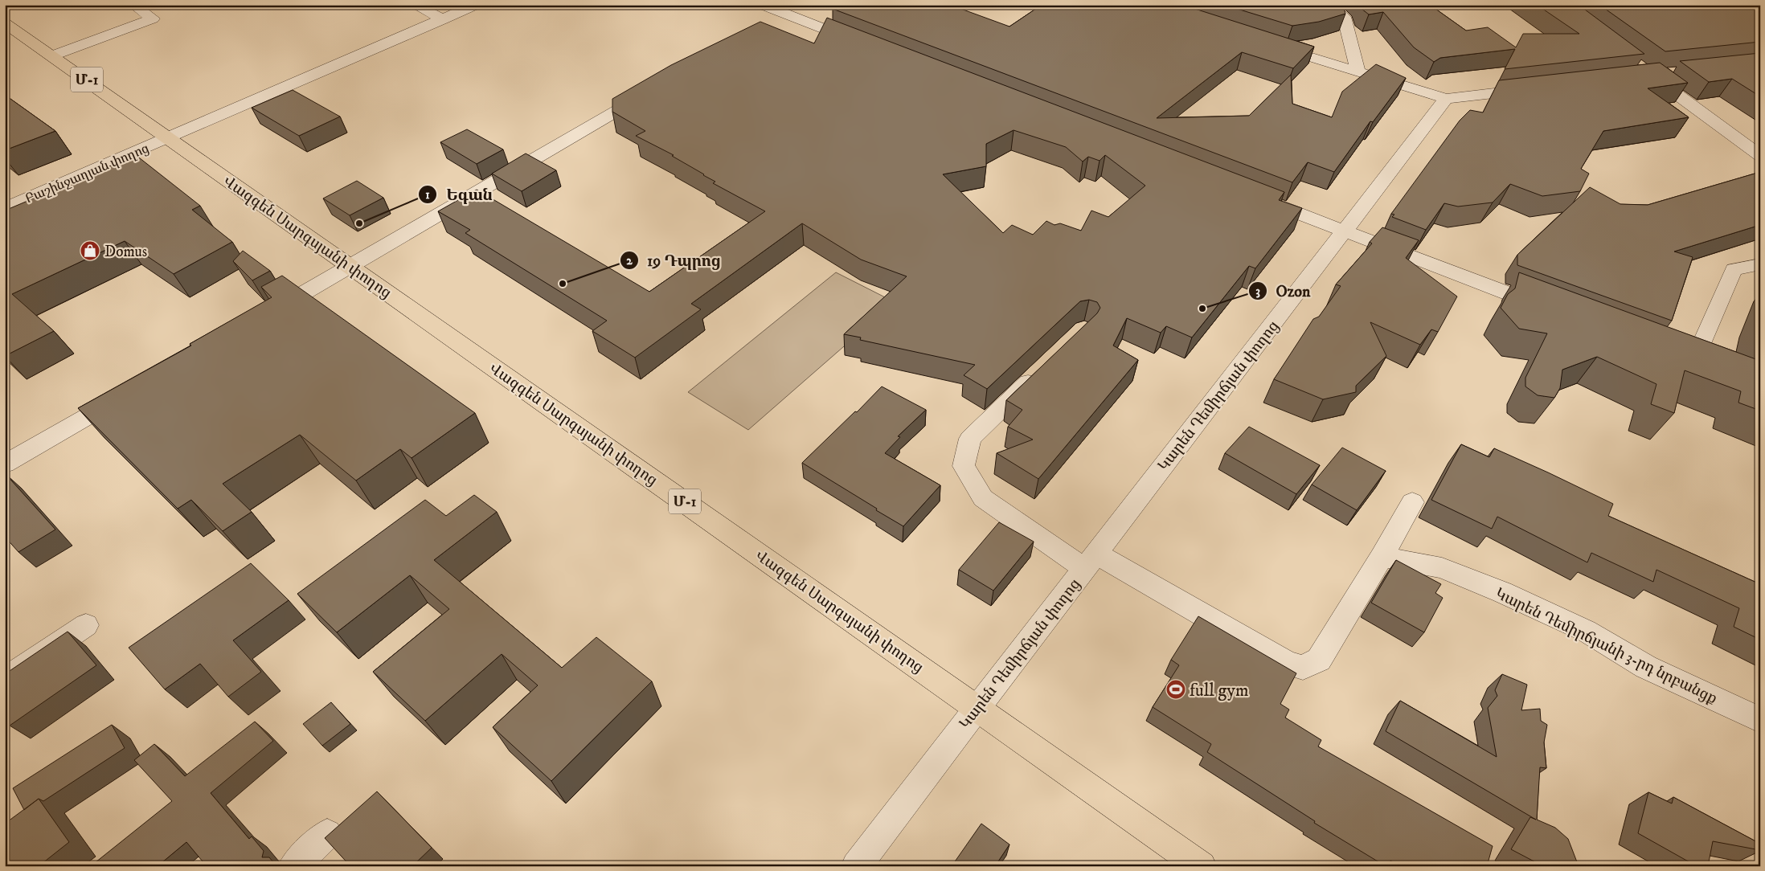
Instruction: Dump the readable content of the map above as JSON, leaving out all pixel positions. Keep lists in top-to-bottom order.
{
  "streets": {
    "highway": ["Մ-1", "Վազգեն Սարգսյանի փողոց"],
    "street": ["Բաշինջաղյան փողոց", "Կարեն Դեմիրճյան փողոց", "Կարեն Դեմիրճյանի 3-րդ նրբանցք"]
  },
  "crossings": [
    ["Բաշինջաղյան փողոց", "Վազգեն Սարգսյանի փողոց"],
    ["Վազգեն Սարգսյանի փողոց", "Կարեն Դեմիրճյան փողոց"]
  ],
  "places": {
    "other": ["Եգան", "19 Դպրոց", "Ozon"],
    "shop": ["Domus"],
    "sports": ["full gym"]
  }
}
